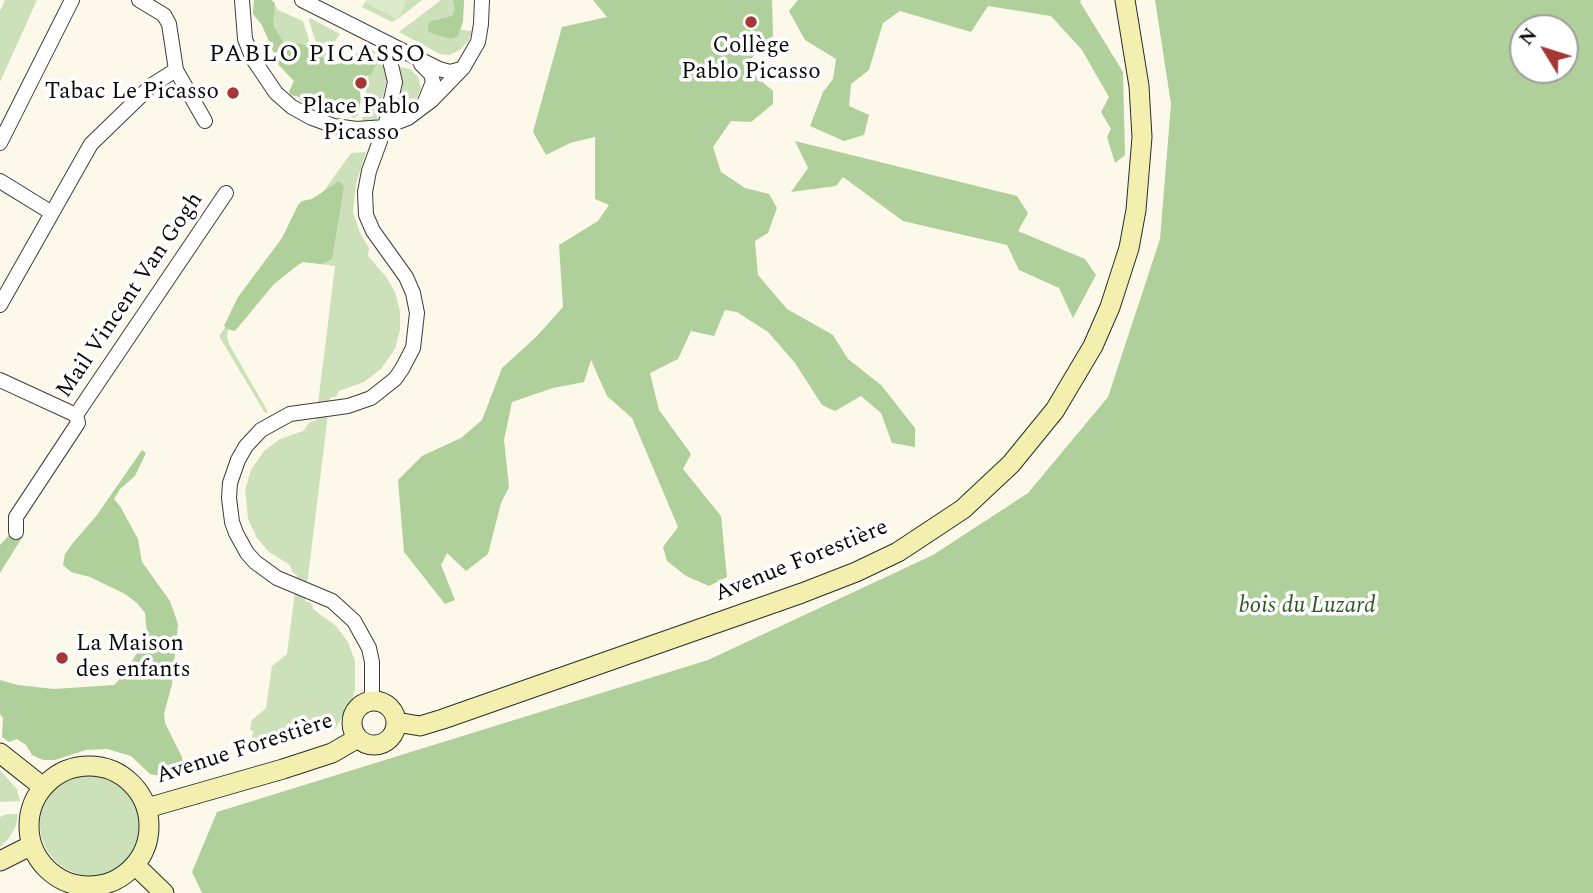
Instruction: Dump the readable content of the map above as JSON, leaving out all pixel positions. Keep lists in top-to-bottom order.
{
  "streets": {
    "street": ["Mail Vincent Van Gogh", "Avenue Forestière"]
  },
  "districts": ["PABLO PICASSO"],
  "parks": ["bois du Luzard"],
  "places": [
    "Collège Pablo Picasso",
    "Place Pablo Picasso",
    "Tabac Le Picasso",
    "La Maison des enfants"
  ],
  "north": "top left"
}
